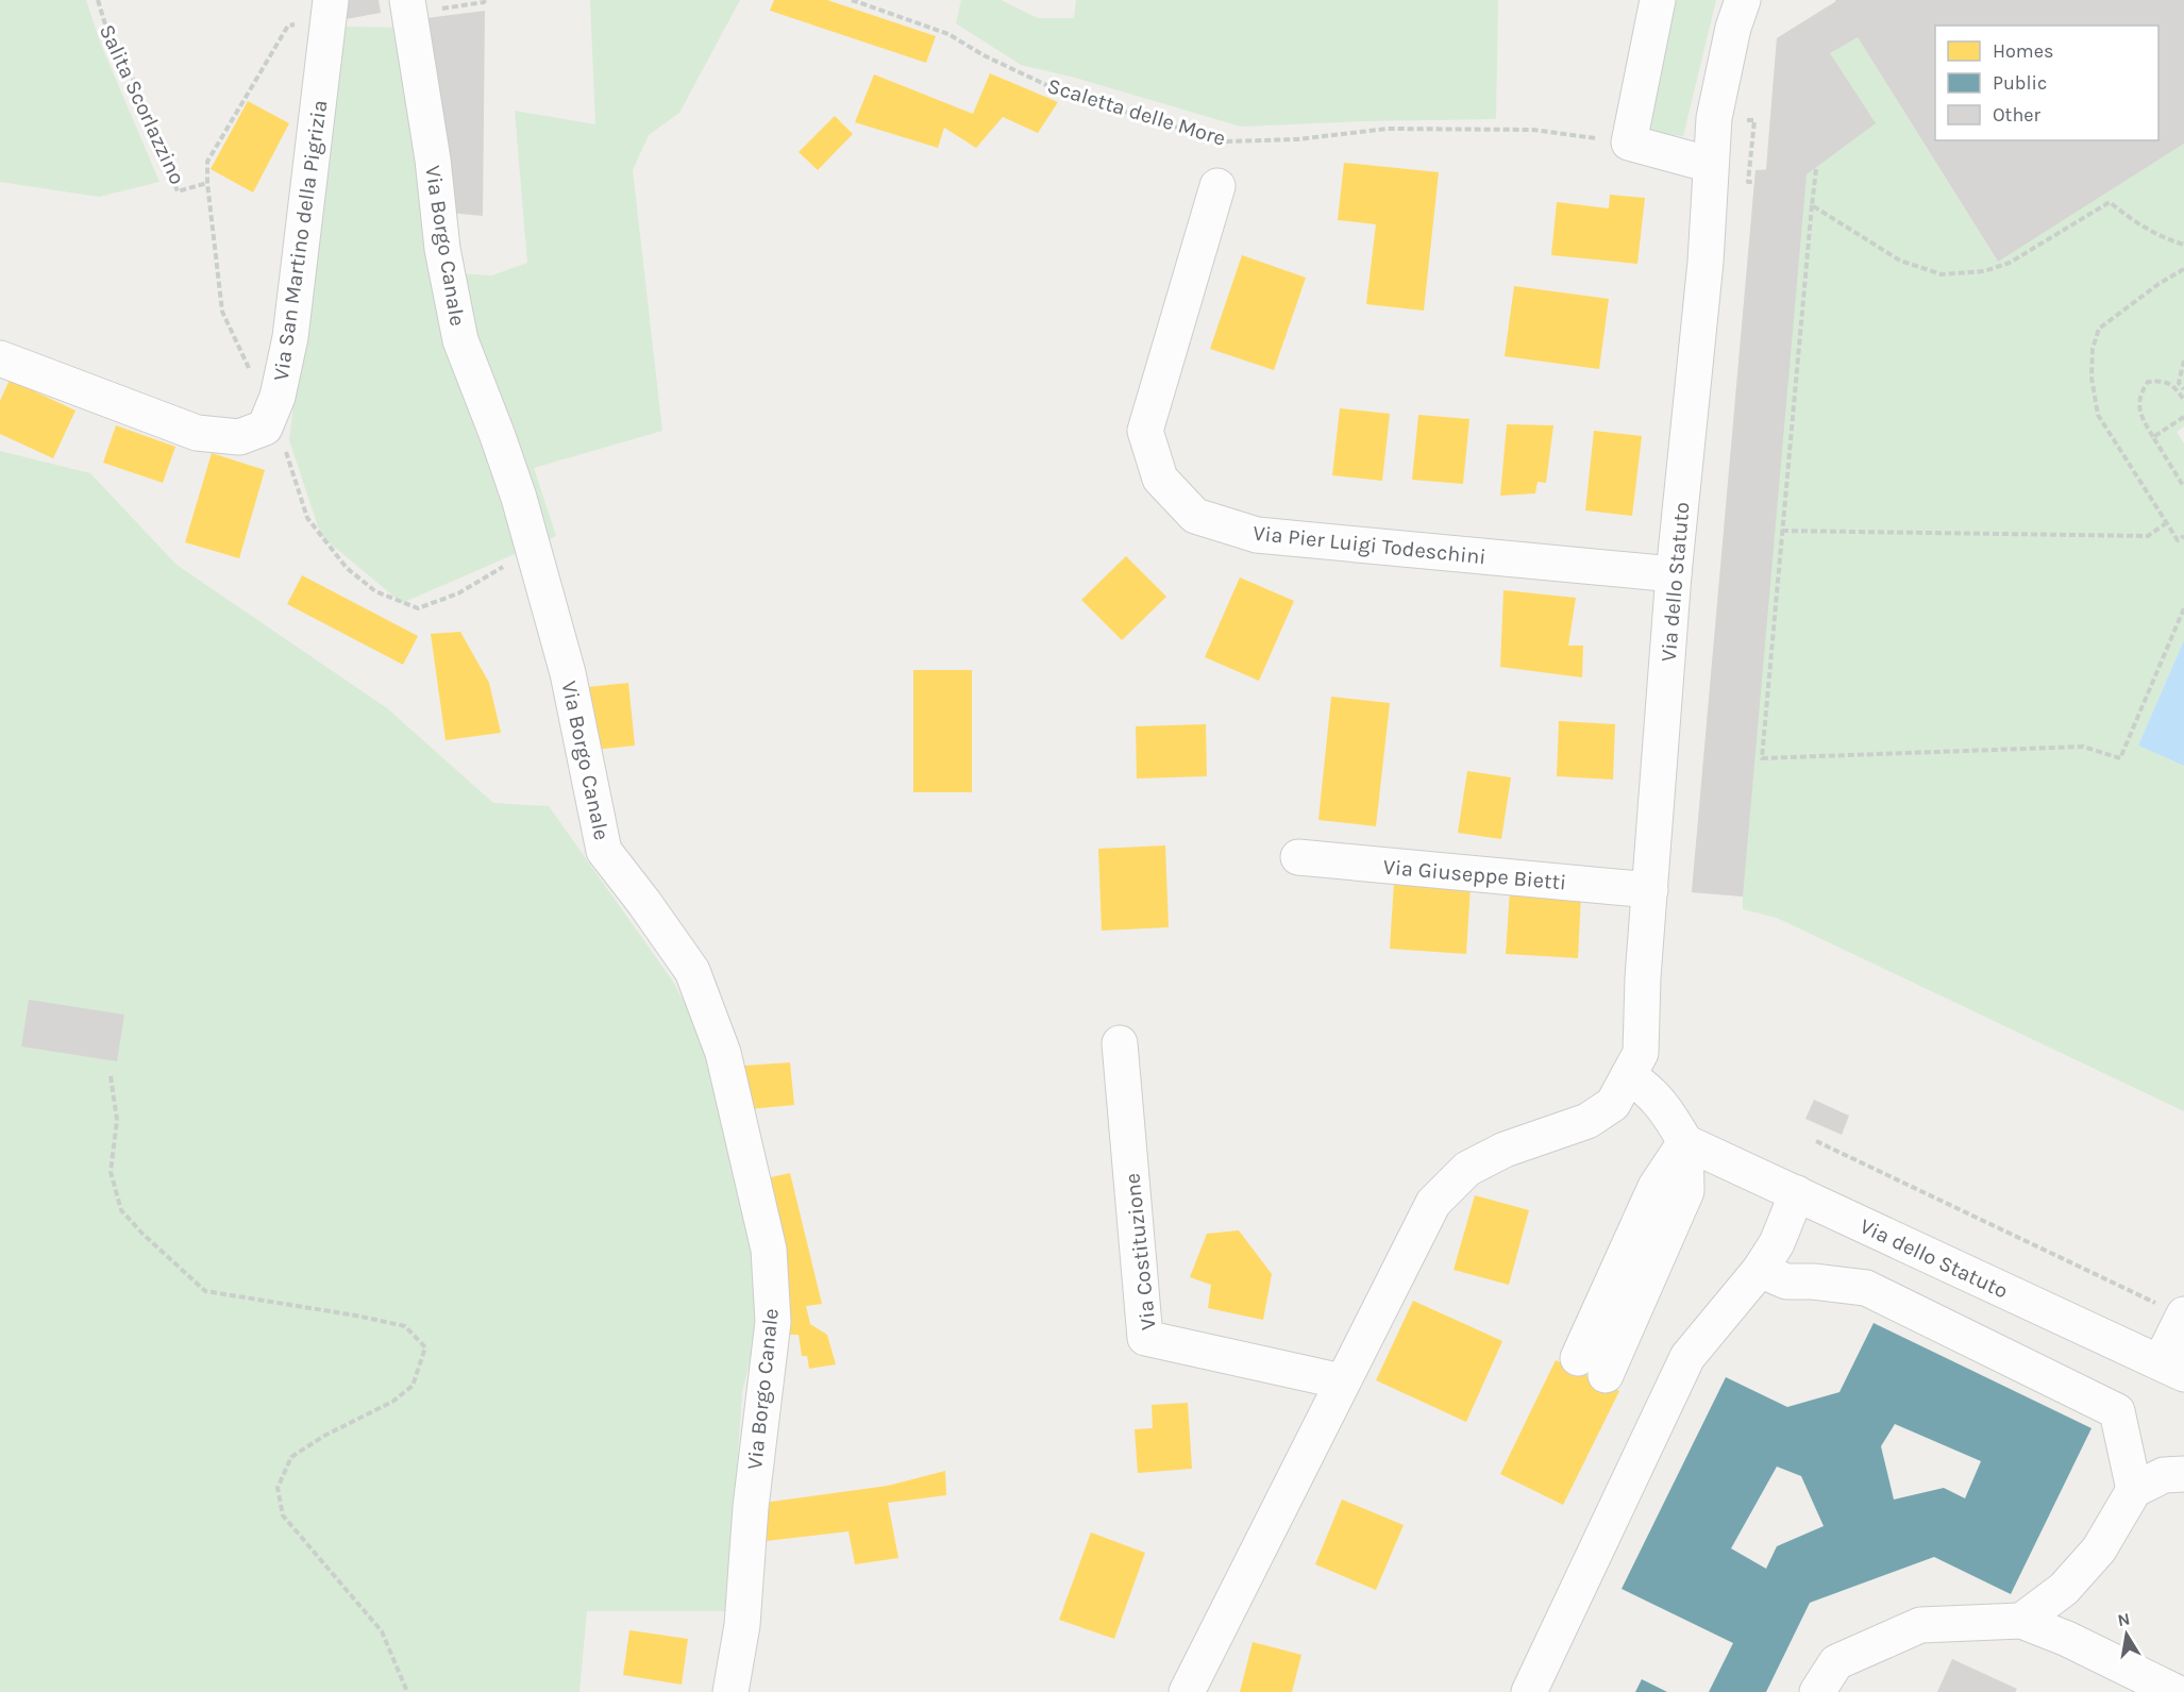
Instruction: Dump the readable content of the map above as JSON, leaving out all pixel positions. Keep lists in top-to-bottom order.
{
  "streets": {
    "street": [
      "Via San Martino della Pigrizia",
      "Via Borgo Canale",
      "Via Pier Luigi Todeschini",
      "Via dello Statuto",
      "Via Giuseppe Bietti",
      "Via Costituzione"
    ],
    "path": ["Salita Scorlazzino", "Scaletta delle More"]
  },
  "crossings": [
    ["Salita Scorlazzino", "Via San Martino della Pigrizia"],
    ["Via Pier Luigi Todeschini", "Via dello Statuto"],
    ["Via dello Statuto", "Via Giuseppe Bietti"]
  ],
  "legend": ["Homes", "Public", "Other"],
  "north": "top"
}
